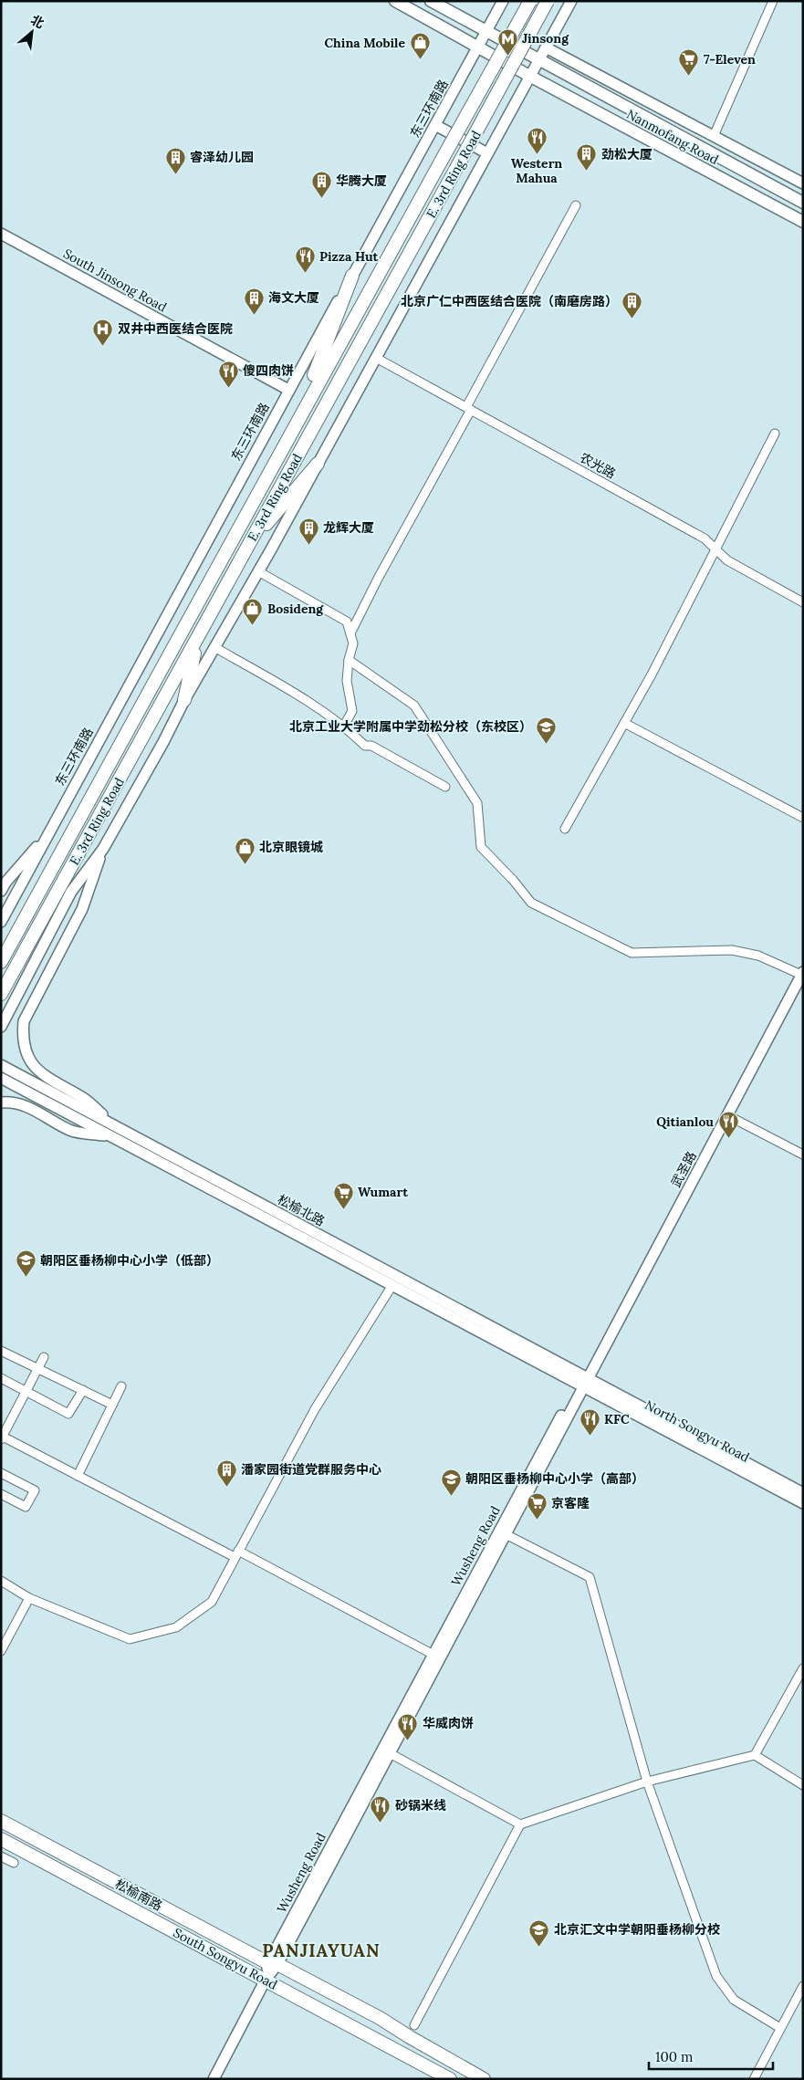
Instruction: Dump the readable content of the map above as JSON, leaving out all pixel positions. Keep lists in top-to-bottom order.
{
  "streets": {
    "main road": [
      "Nanmofang Road",
      "E. 3rd Ring Road",
      "松榆南路",
      "South Songyu Road"
    ],
    "street": [
      "东三环南路",
      "South Jinsong Road",
      "农光路",
      "武圣路",
      "松榆北路",
      "North Songyu Road",
      "Wusheng Road"
    ]
  },
  "crossings": [
    ["东三环南路", "Nanmofang Road"],
    ["东三环南路", "South Jinsong Road"],
    ["武圣路", "松榆北路"],
    ["武圣路", "North Songyu Road"],
    ["武圣路", "Wusheng Road"],
    ["松榆北路", "North Songyu Road"],
    ["松榆北路", "Wusheng Road"],
    ["North Songyu Road", "Wusheng Road"],
    ["Wusheng Road", "松榆南路"],
    ["Wusheng Road", "South Songyu Road"],
    ["松榆南路", "South Songyu Road"]
  ],
  "districts": ["PANJIAYUAN"],
  "places": {
    "metro station": ["Jinsong"],
    "shop": ["China Mobile", "Bosideng", "北京眼镜城"],
    "supermarket": ["7-Eleven", "Wumart", "京客隆"],
    "restaurant": [
      "Western Mahua",
      "Pizza Hut",
      "傻四肉饼",
      "Qitianlou",
      "KFC",
      "华威肉饼",
      "砂锅米线"
    ],
    "building": [
      "劲松大厦",
      "睿泽幼儿园",
      "华腾大厦",
      "海文大厦",
      "北京广仁中西医结合医院（南磨房路）",
      "龙辉大厦",
      "潘家园街道党群服务中心"
    ],
    "hospital": ["双井中西医结合医院"],
    "school or university": [
      "北京工业大学附属中学劲松分校（东校区）",
      "朝阳区垂杨柳中心小学（低部）",
      "朝阳区垂杨柳中心小学（高部）",
      "北京汇文中学朝阳垂杨柳分校"
    ]
  },
  "scale_bar": "100 m",
  "north": "top right"
}
